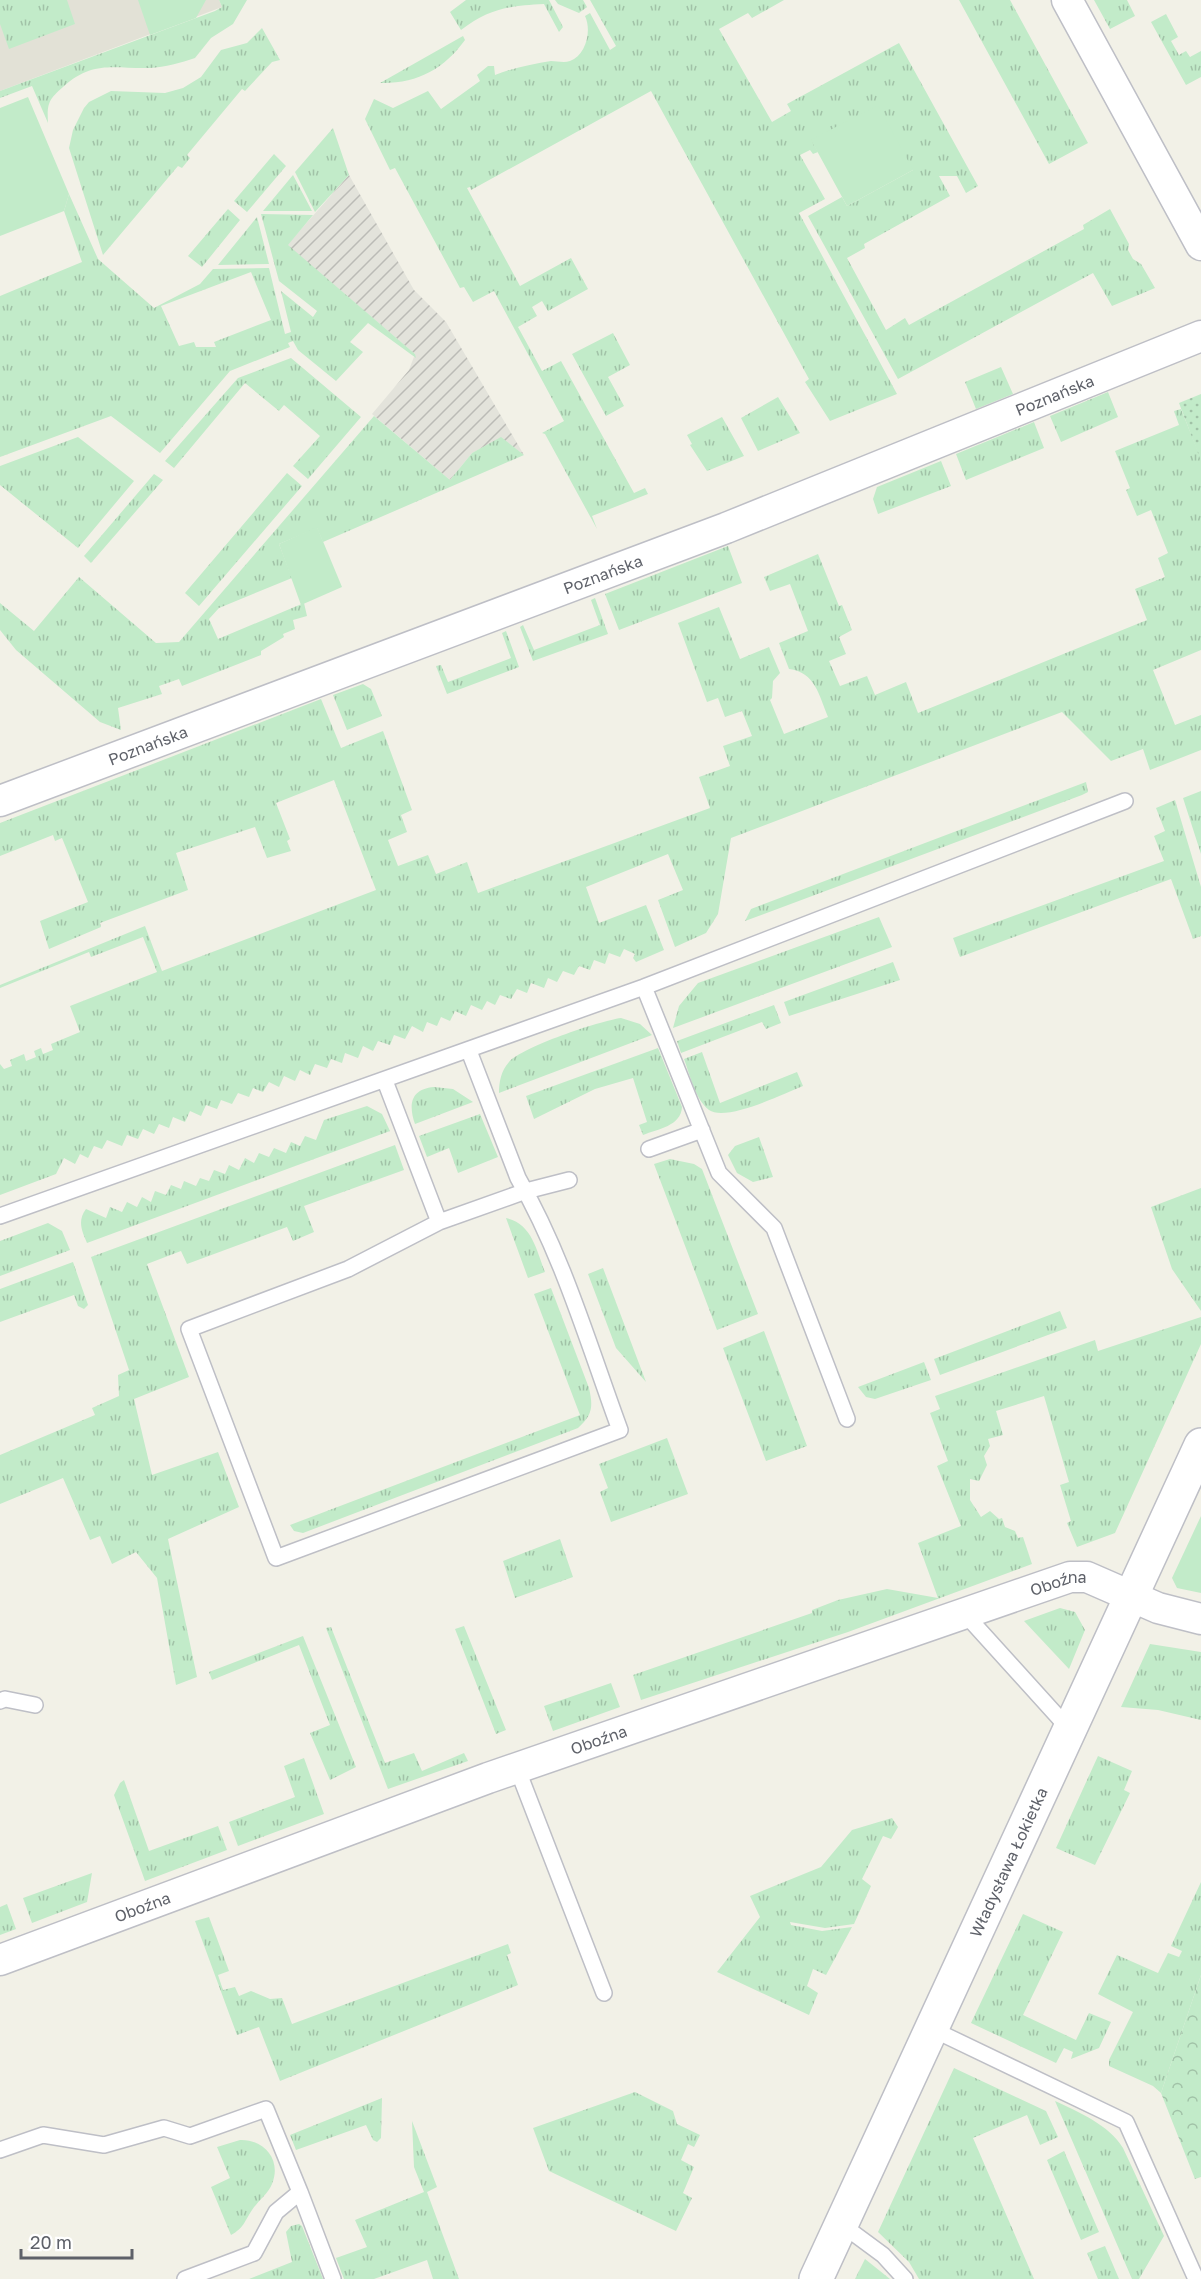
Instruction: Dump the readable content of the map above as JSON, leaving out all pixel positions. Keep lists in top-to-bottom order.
{
  "streets": {
    "street": ["Poznańska", "Oboźna", "Władysława Łokietka"]
  },
  "crossings": [
    ["Oboźna", "Władysława Łokietka"]
  ],
  "scale_bar": "20 m"
}
